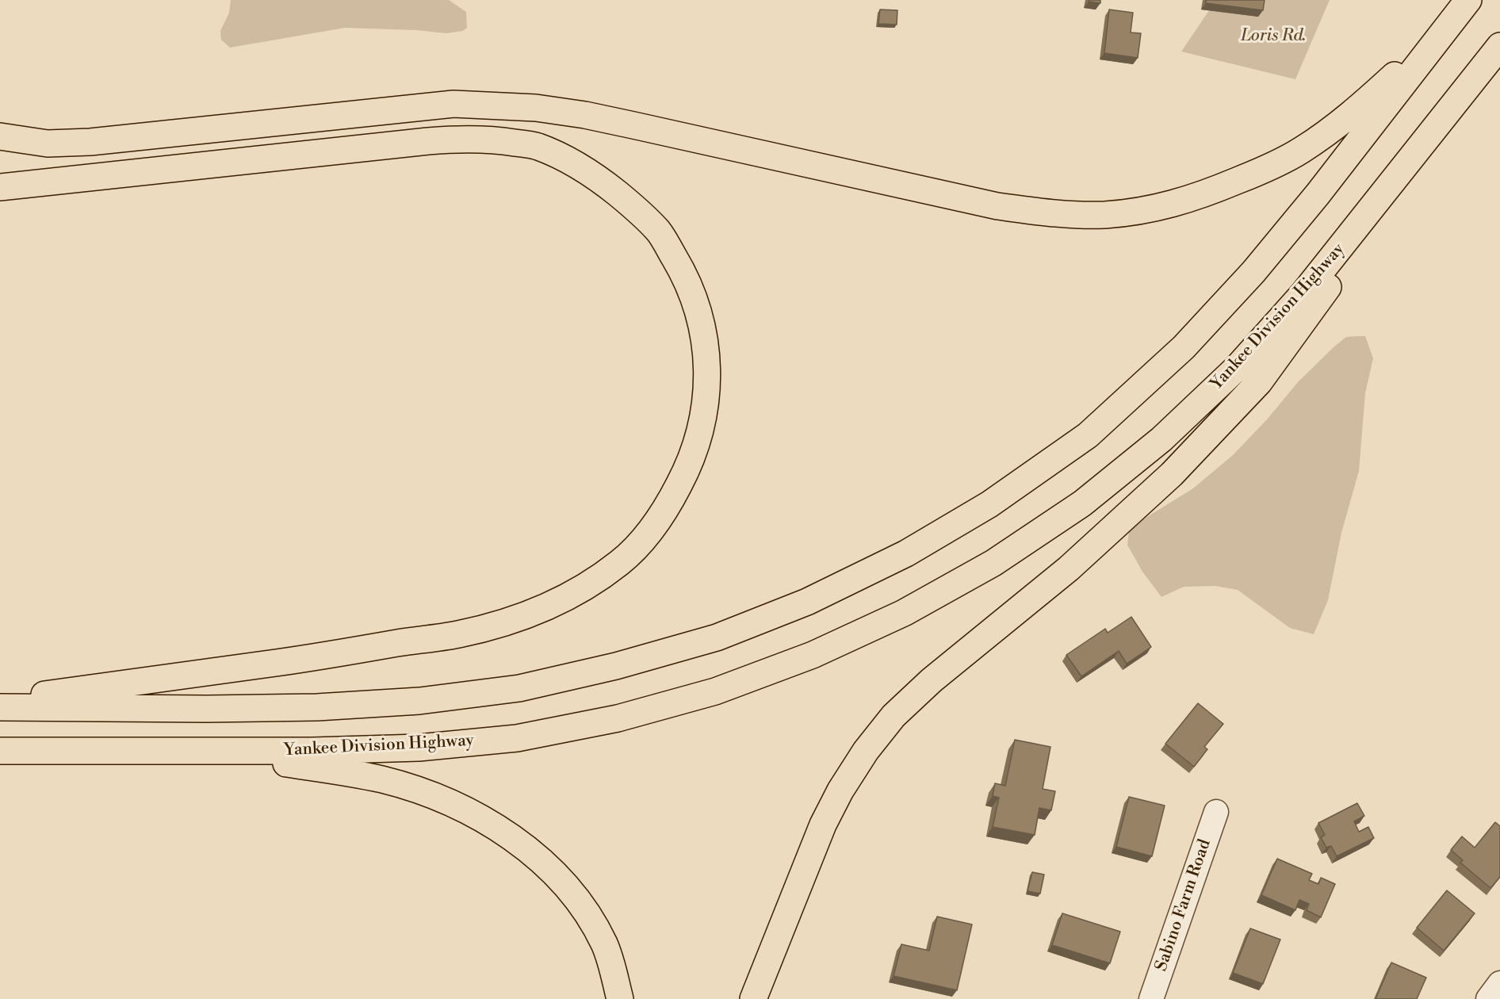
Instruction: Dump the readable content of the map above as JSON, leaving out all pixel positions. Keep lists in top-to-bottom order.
{
  "streets": {
    "highway": ["Yankee Division Highway"],
    "street": ["Sabino Farm Road"]
  },
  "parks": ["Loris Rd."]
}
